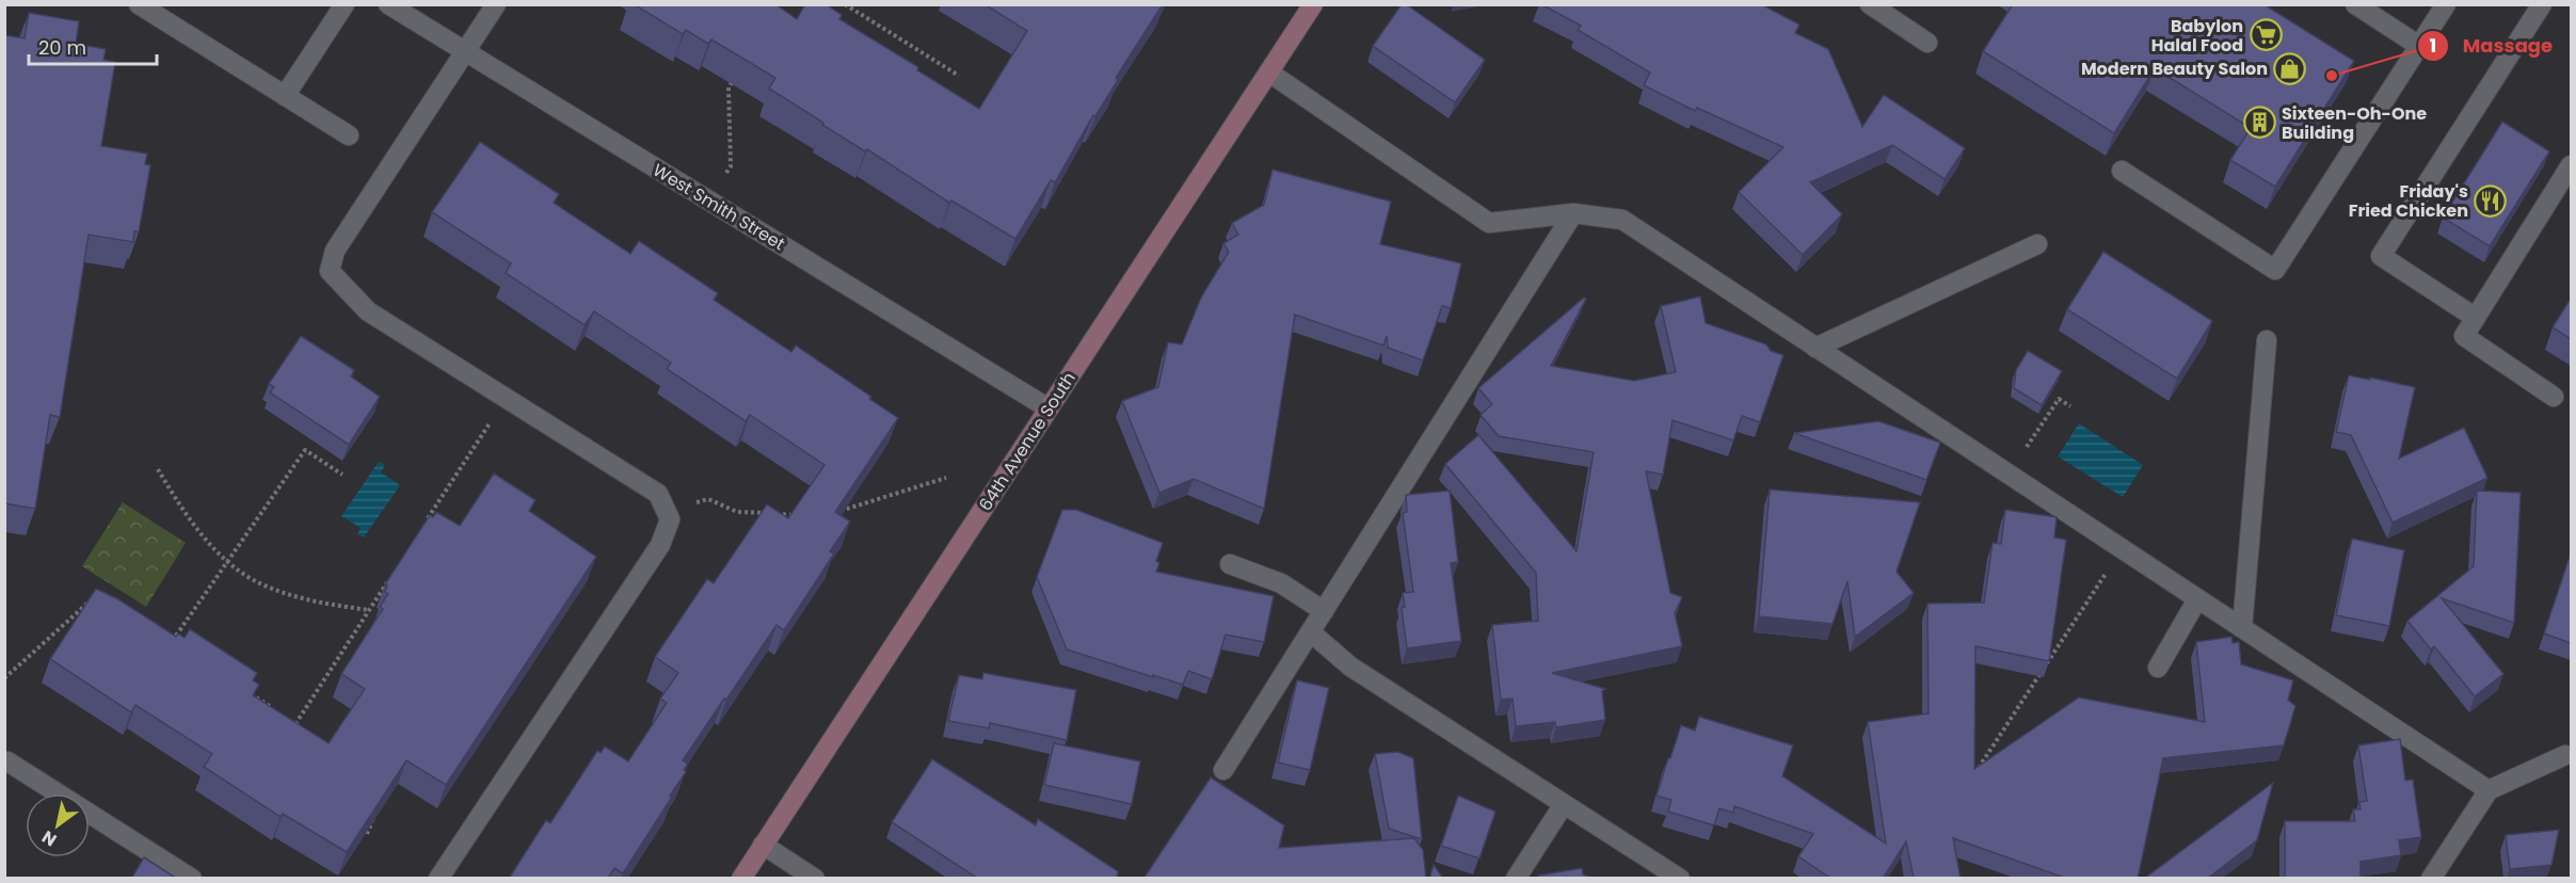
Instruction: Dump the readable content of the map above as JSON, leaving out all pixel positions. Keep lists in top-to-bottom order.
{
  "streets": {
    "street": ["West Smith Street", "64th Avenue South"]
  },
  "crossings": [
    ["West Smith Street", "64th Avenue South"]
  ],
  "places": {
    "supermarket": ["Babylon Halal Food"],
    "shop": ["Modern Beauty Salon"],
    "other": ["Massage"],
    "building": ["Sixteen-Oh-One Building"],
    "restaurant": ["Friday's Fried Chicken"]
  },
  "scale_bar": "20 m",
  "north": "bottom left"
}
